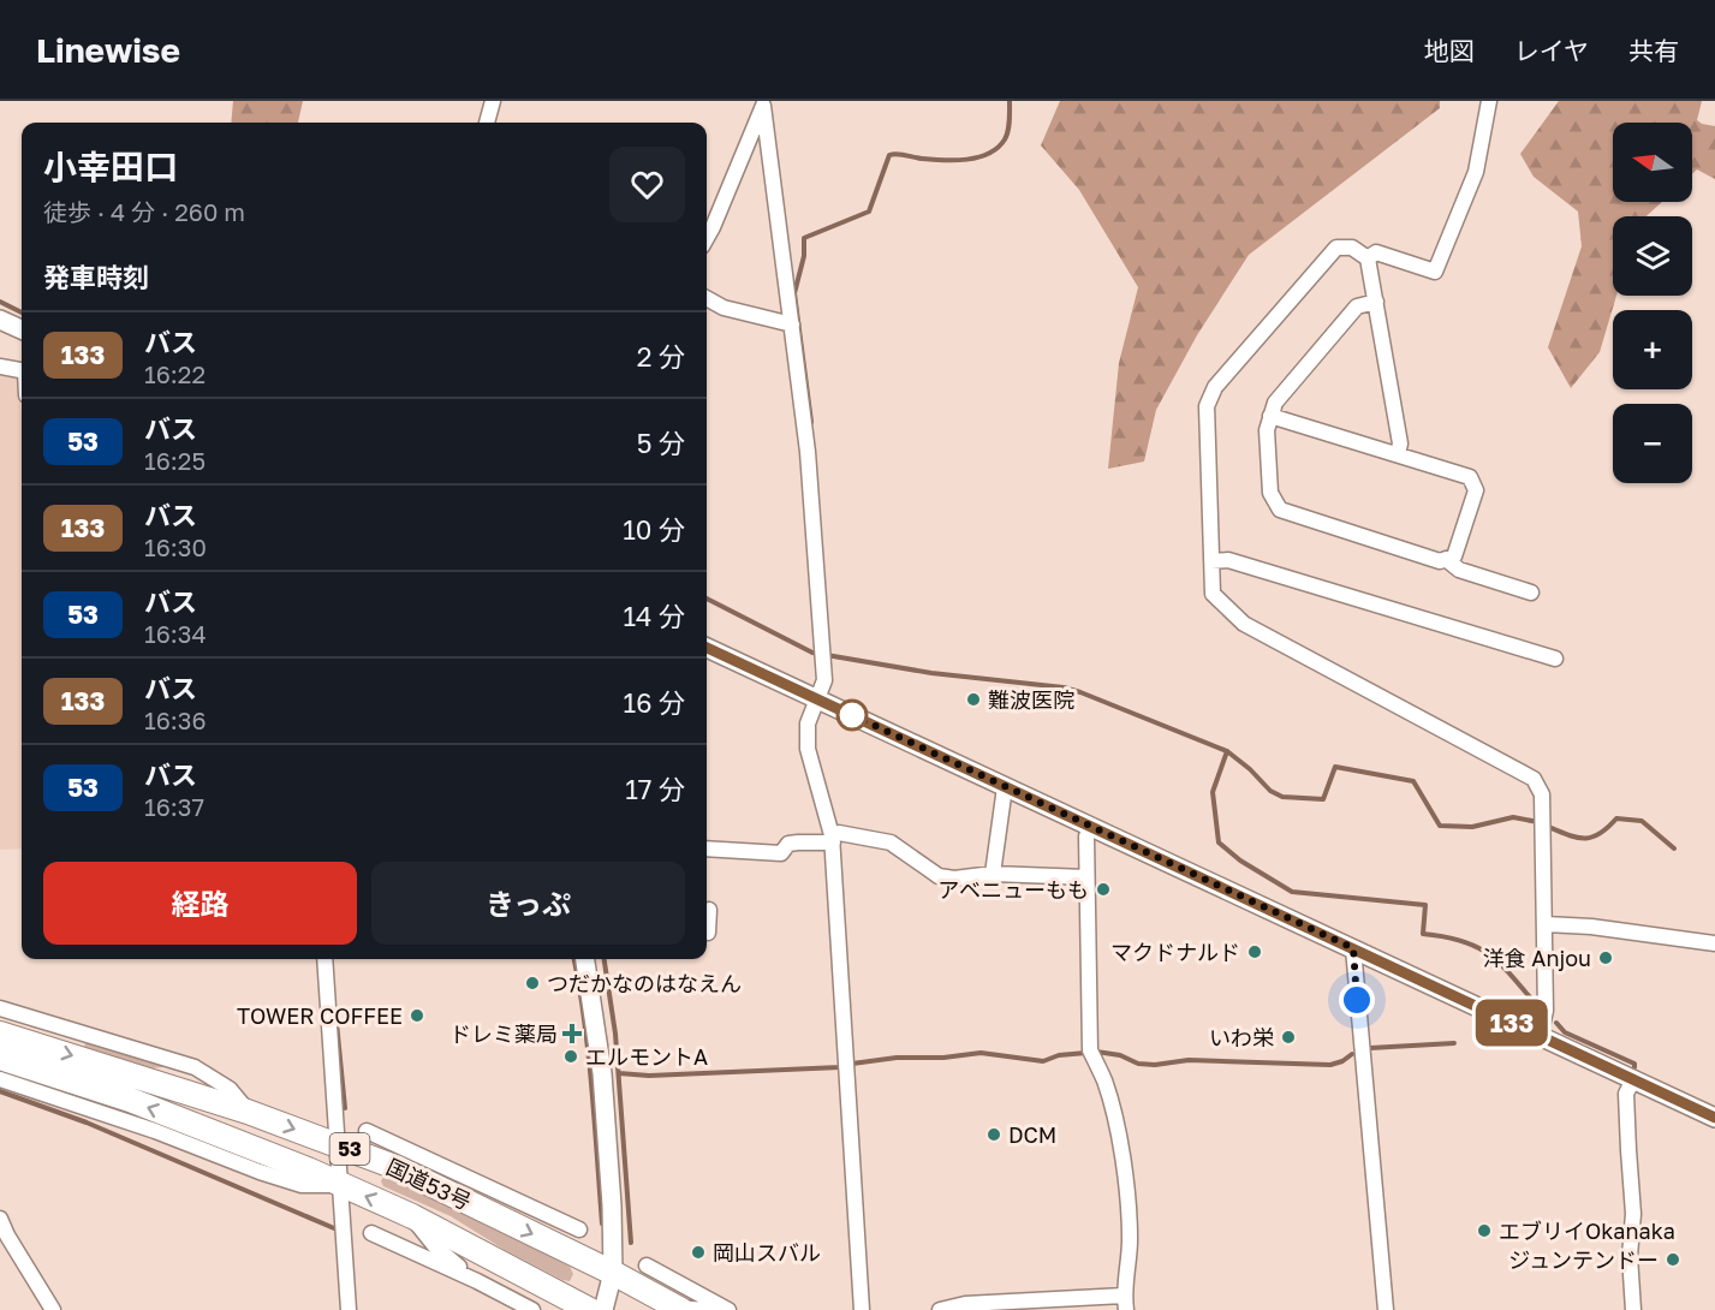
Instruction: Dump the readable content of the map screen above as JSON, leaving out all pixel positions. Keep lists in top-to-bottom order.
{
  "streets": {
    "highway": ["53", "国道53号"]
  },
  "places": {
    "other": [
      "難波医院",
      "アベニューもも",
      "マクドナルド",
      "洋食 Anjou",
      "つだかなのはなえん",
      "TOWER COFFEE",
      "いわ栄",
      "エルモントA",
      "DCM",
      "エブリイOkanaka",
      "岡山スバル",
      "ジュンテンドー"
    ],
    "health": ["ドレミ薬局"]
  },
  "lines": ["bus line 133"],
  "north": "left",
  "page": {
    "header": "Linewise",
    "nav": ["地図", "レイヤ", "共有"],
    "on_map": "133",
    "map_buttons": ["+", "−"],
    "heading": [
      ["小幸田口", "徒歩 · 4 分 · 260 m"],
      "発車時刻"
    ],
    "list": [
      {
        "mark": "133",
        "name": "バス",
        "note": "16:22",
        "value": "2 分"
      },
      {
        "mark": "53",
        "name": "バス",
        "note": "16:25",
        "value": "5 分"
      },
      {
        "mark": "133",
        "name": "バス",
        "note": "16:30",
        "value": "10 分"
      },
      {
        "mark": "53",
        "name": "バス",
        "note": "16:34",
        "value": "14 分"
      },
      {
        "mark": "133",
        "name": "バス",
        "note": "16:36",
        "value": "16 分"
      },
      {
        "mark": "53",
        "name": "バス",
        "note": "16:37",
        "value": "17 分"
      }
    ],
    "buttons": ["経路", "きっぷ"]
  }
}
